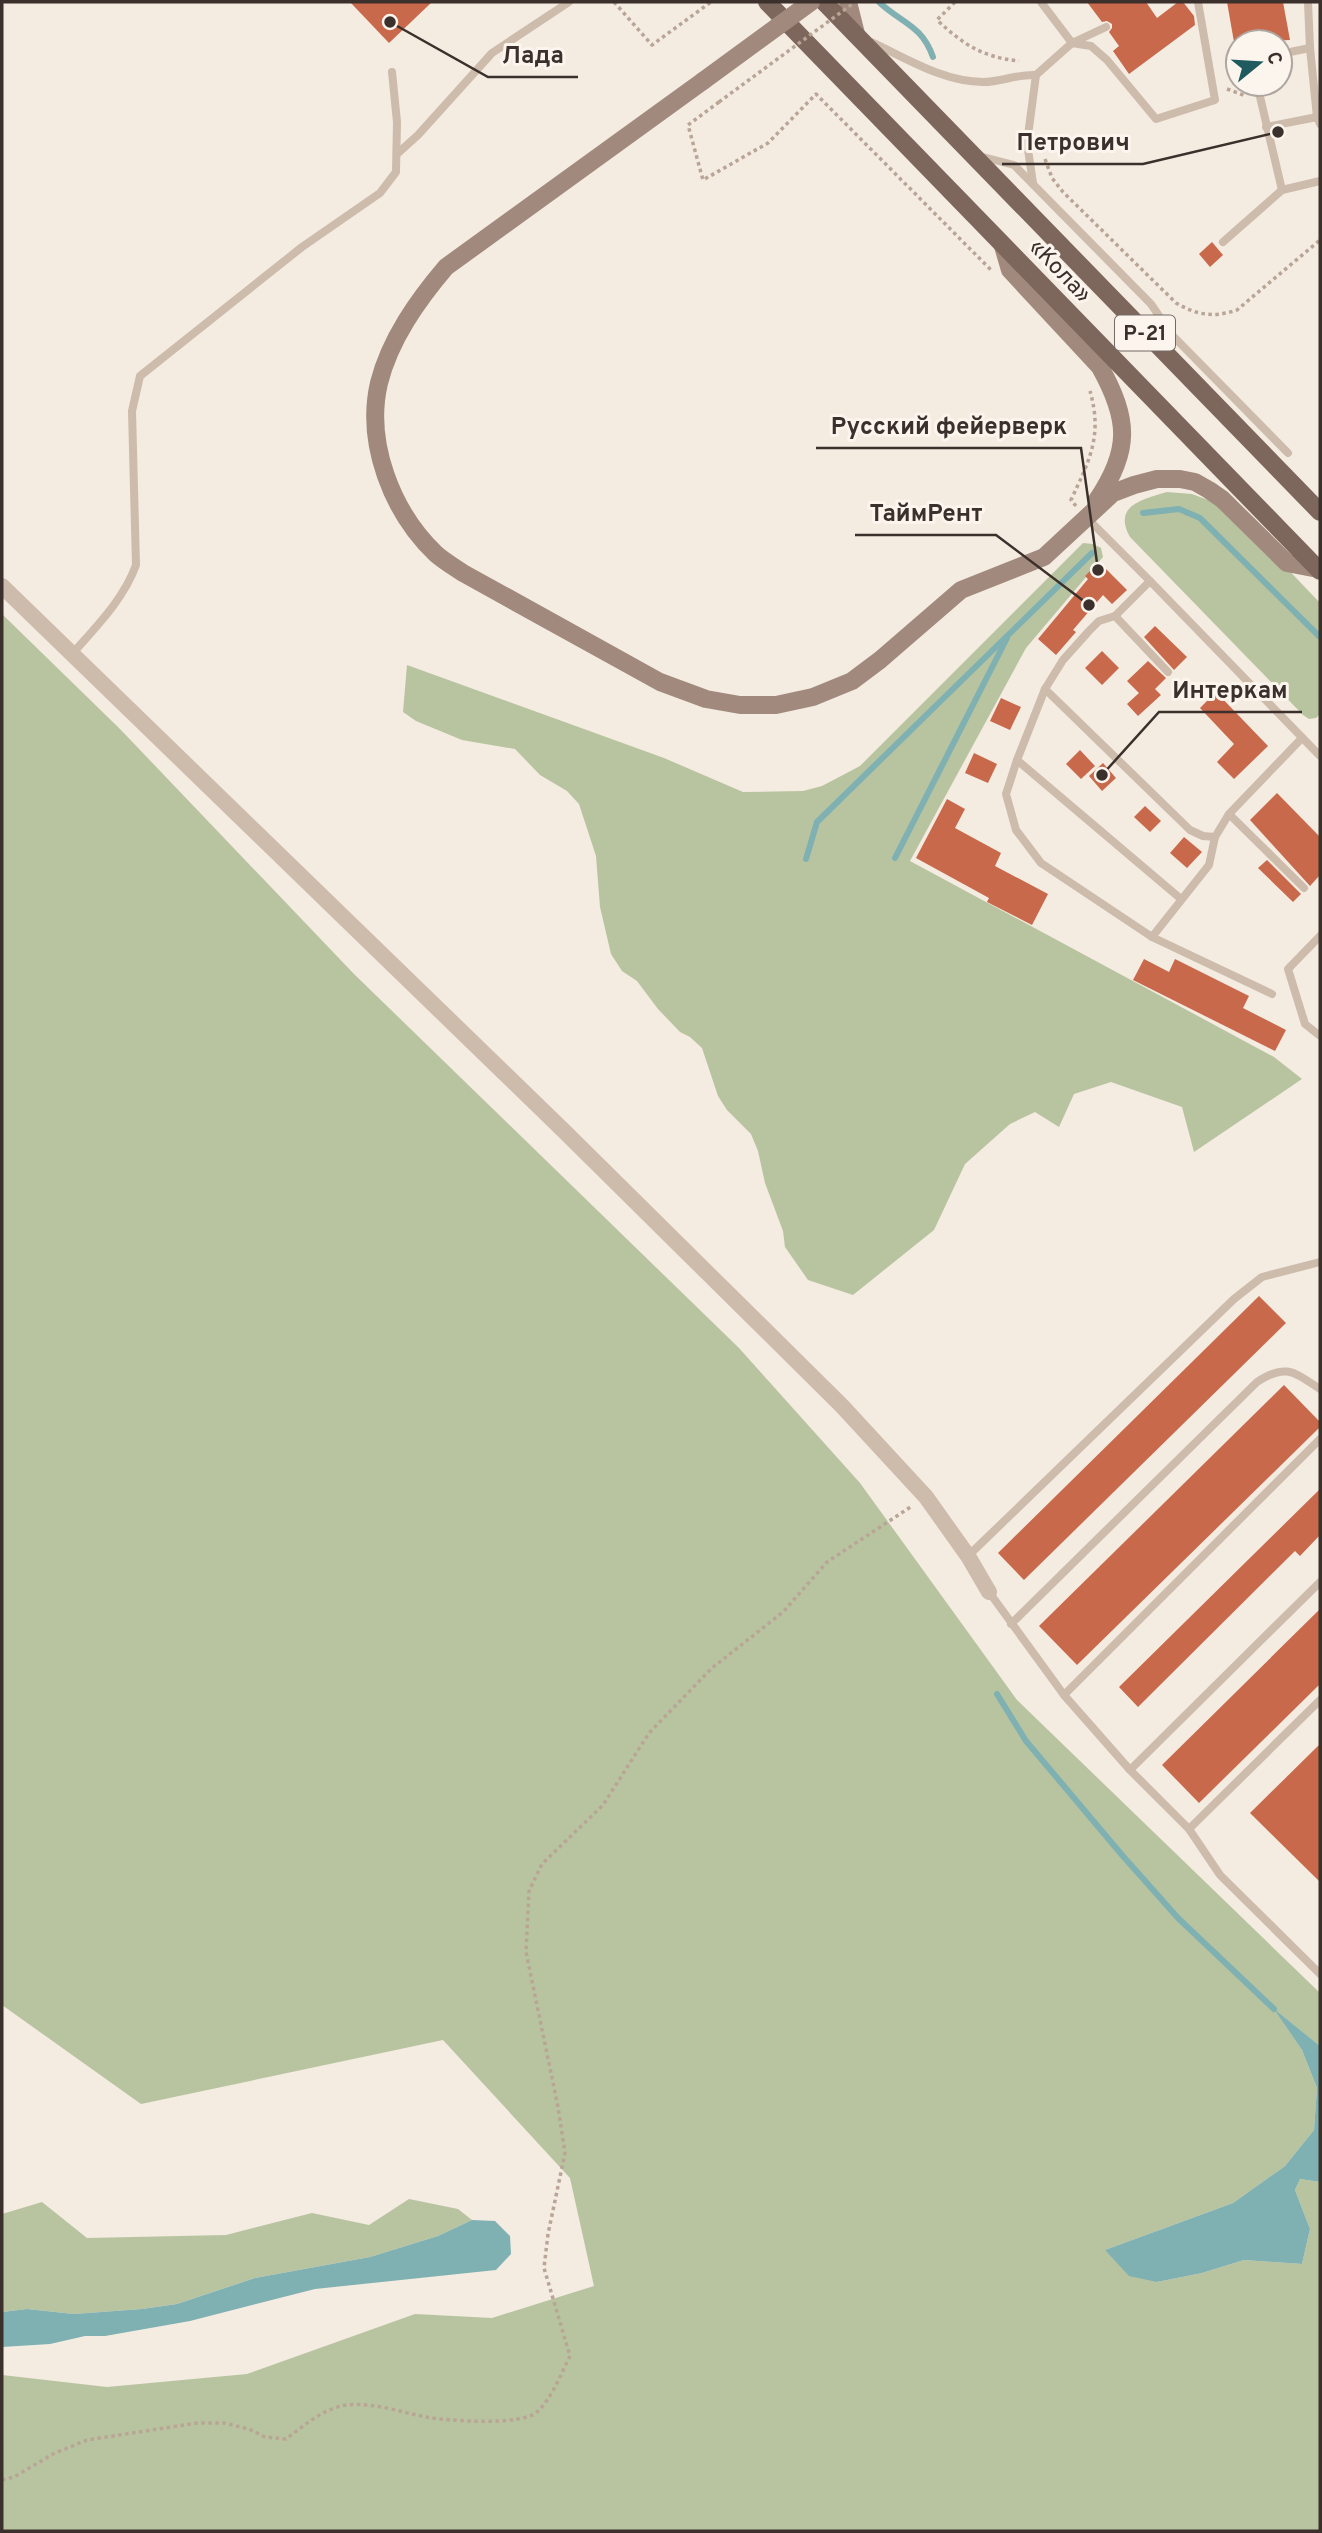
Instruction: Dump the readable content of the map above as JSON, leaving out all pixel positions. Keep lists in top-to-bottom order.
{
  "streets": {
    "main road": ["«Кола»", "Р-21"]
  },
  "places": [
    "Лада",
    "Петрович",
    "Русский фейерверк",
    "ТаймРент",
    "Интеркам"
  ],
  "north": "right"
}
